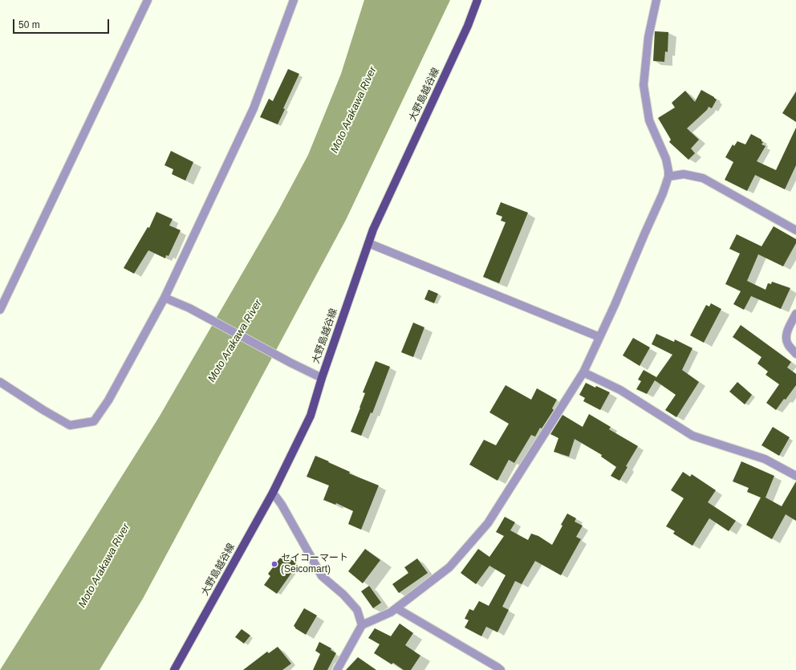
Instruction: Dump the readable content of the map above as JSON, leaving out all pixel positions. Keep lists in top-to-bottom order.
{
  "streets": {
    "main road": ["大野島越谷線"]
  },
  "water": ["Moto Arakawa River"],
  "places": ["セイコーマート (Seicomart)"],
  "scale_bar": "50 m"
}
